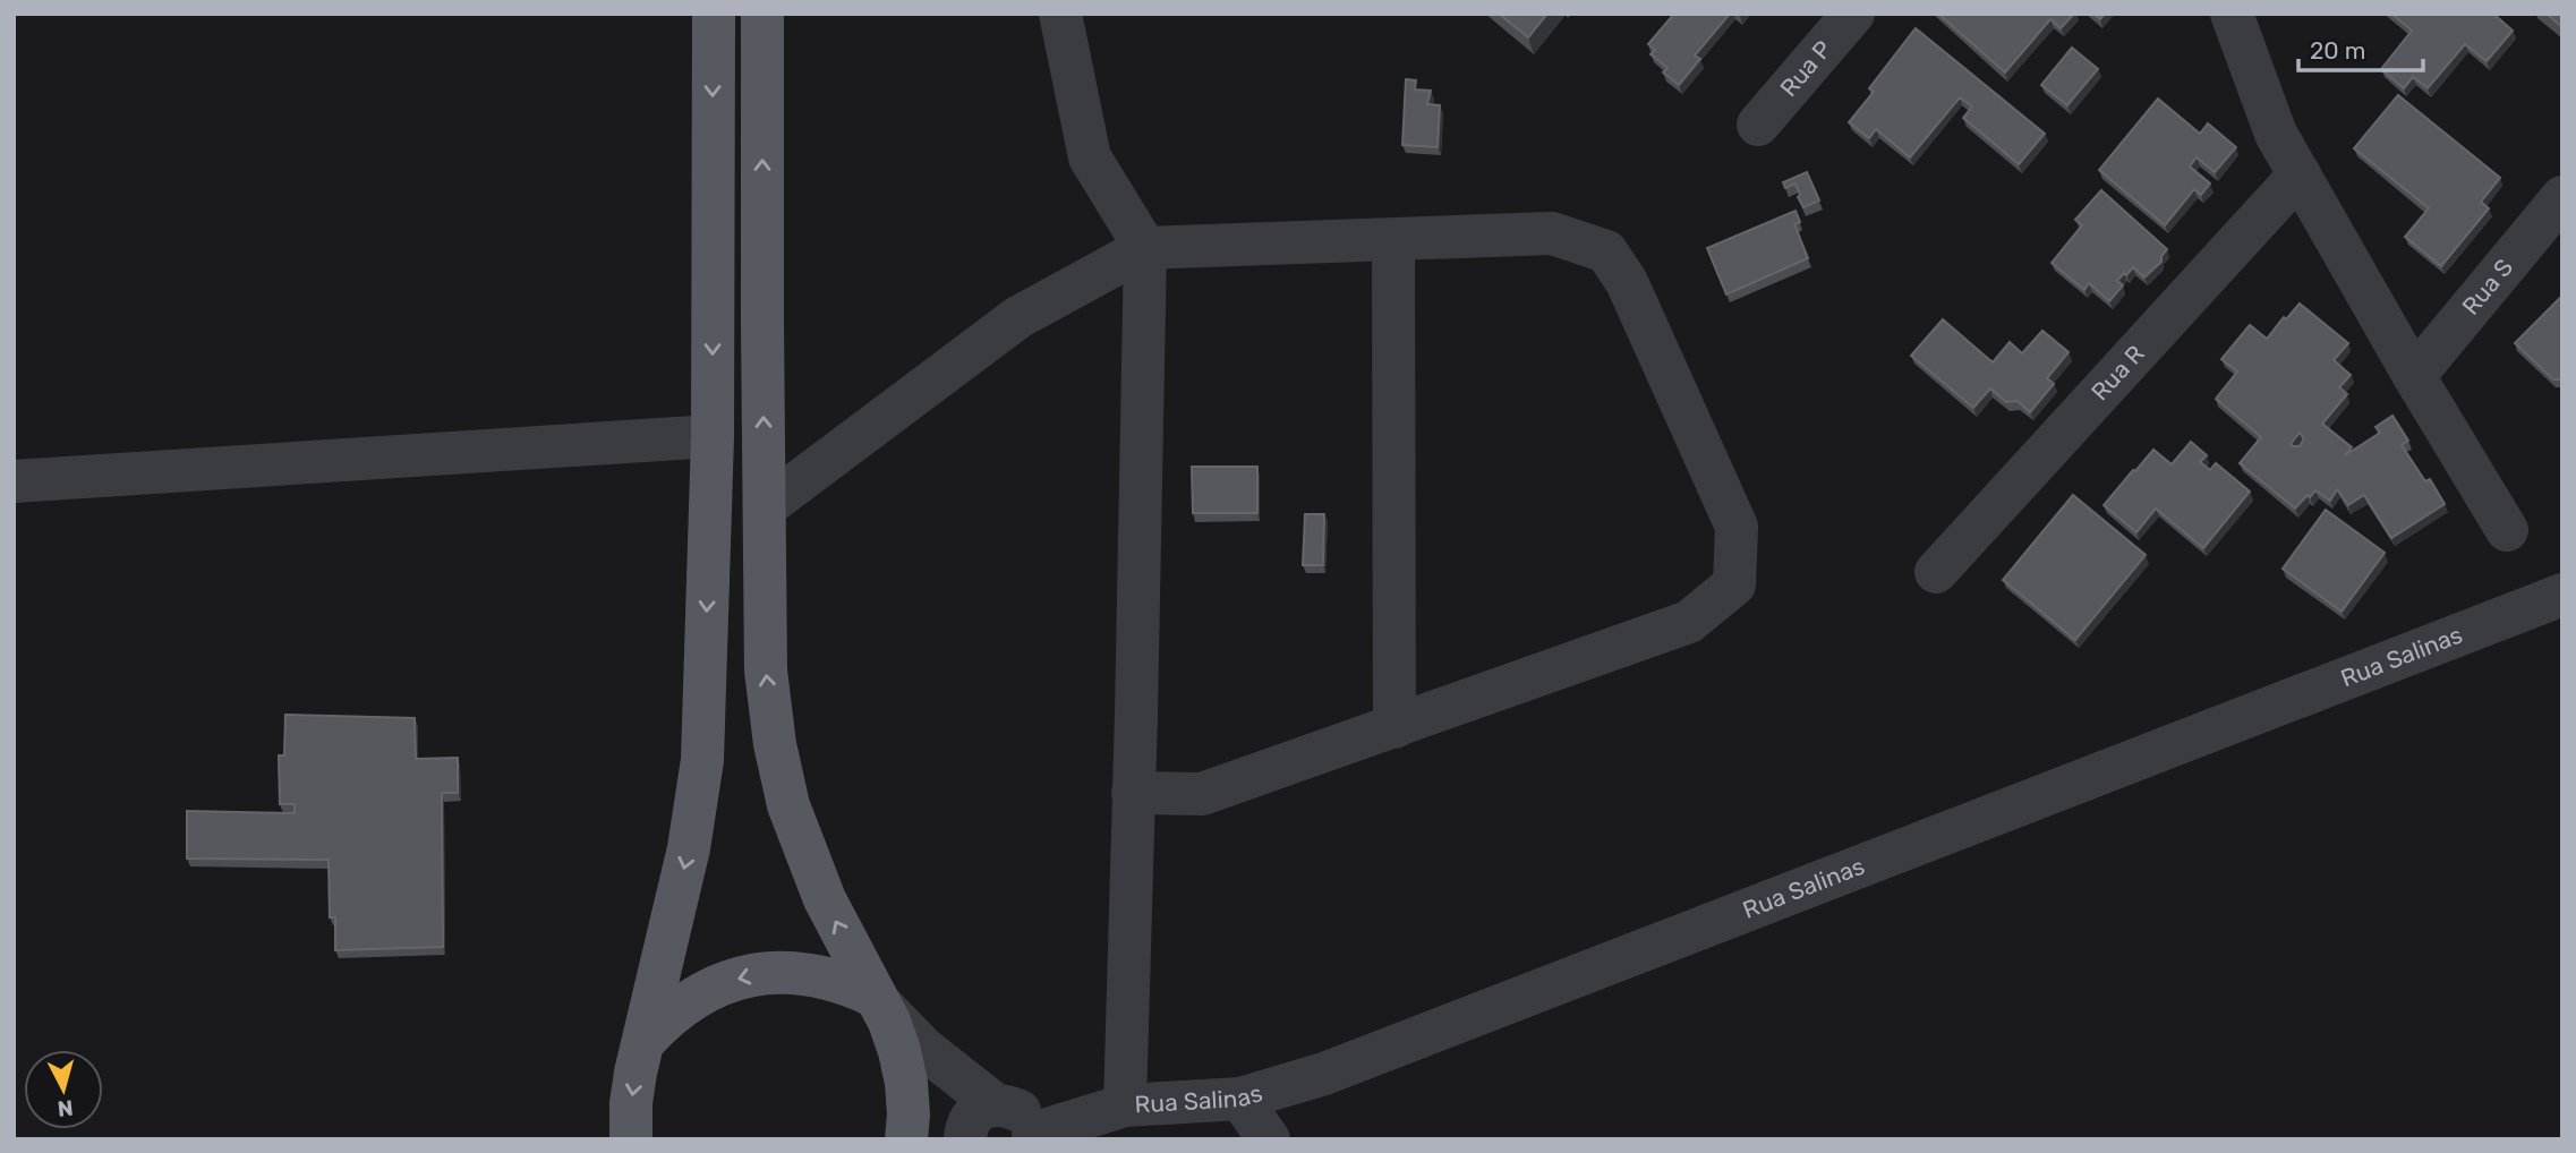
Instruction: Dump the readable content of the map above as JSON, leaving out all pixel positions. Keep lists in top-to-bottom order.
{
  "streets": {
    "street": [
      "Rua P",
      "Rua S",
      "Rua R",
      "Rua Salinas"
    ]
  },
  "scale_bar": "20 m",
  "north": "bottom"
}
